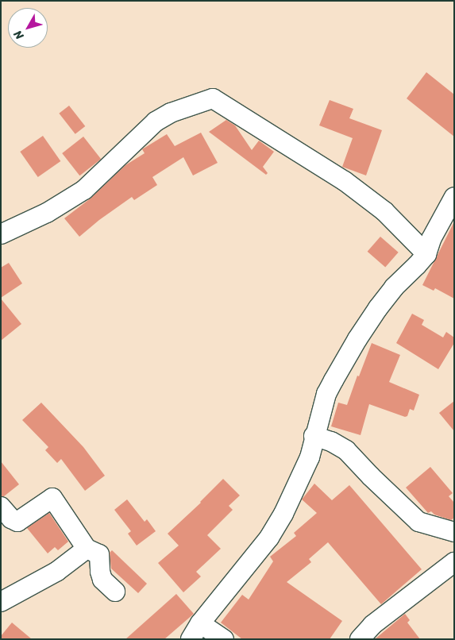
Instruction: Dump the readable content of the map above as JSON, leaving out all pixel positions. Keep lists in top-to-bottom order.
{
  "north": "bottom left"
}
